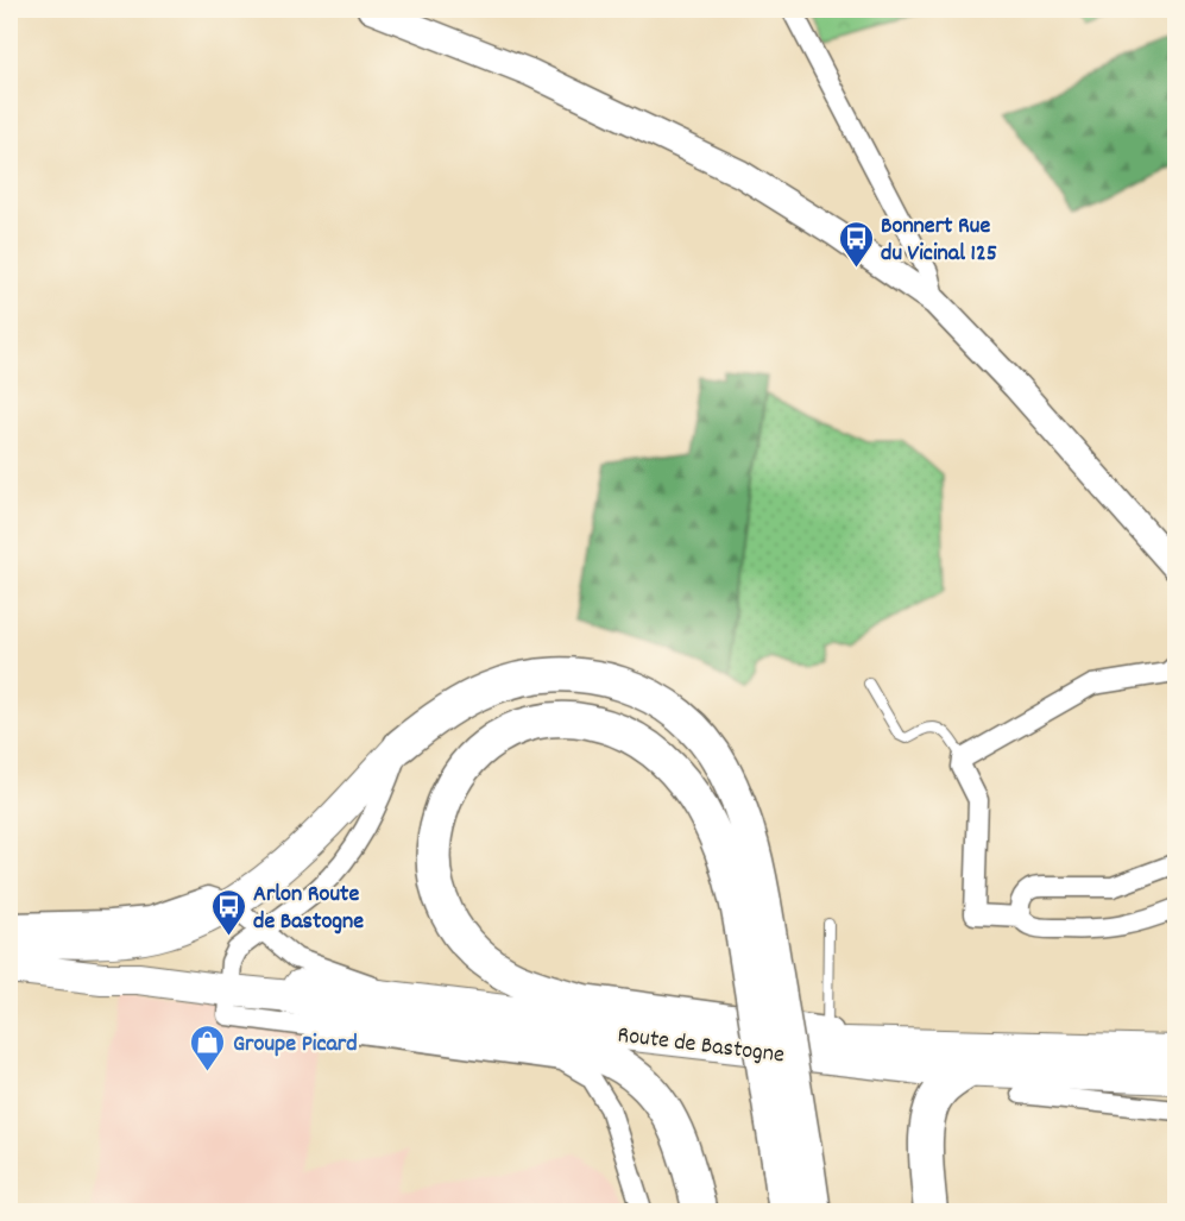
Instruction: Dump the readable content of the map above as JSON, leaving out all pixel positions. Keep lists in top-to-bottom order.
{
  "streets": {
    "main road": ["Route de Bastogne"]
  },
  "places": {
    "bus stop": ["Bonnert Rue du Vicinal 125", "Arlon Route de Bastogne"],
    "shop": ["Groupe Picard"]
  }
}
